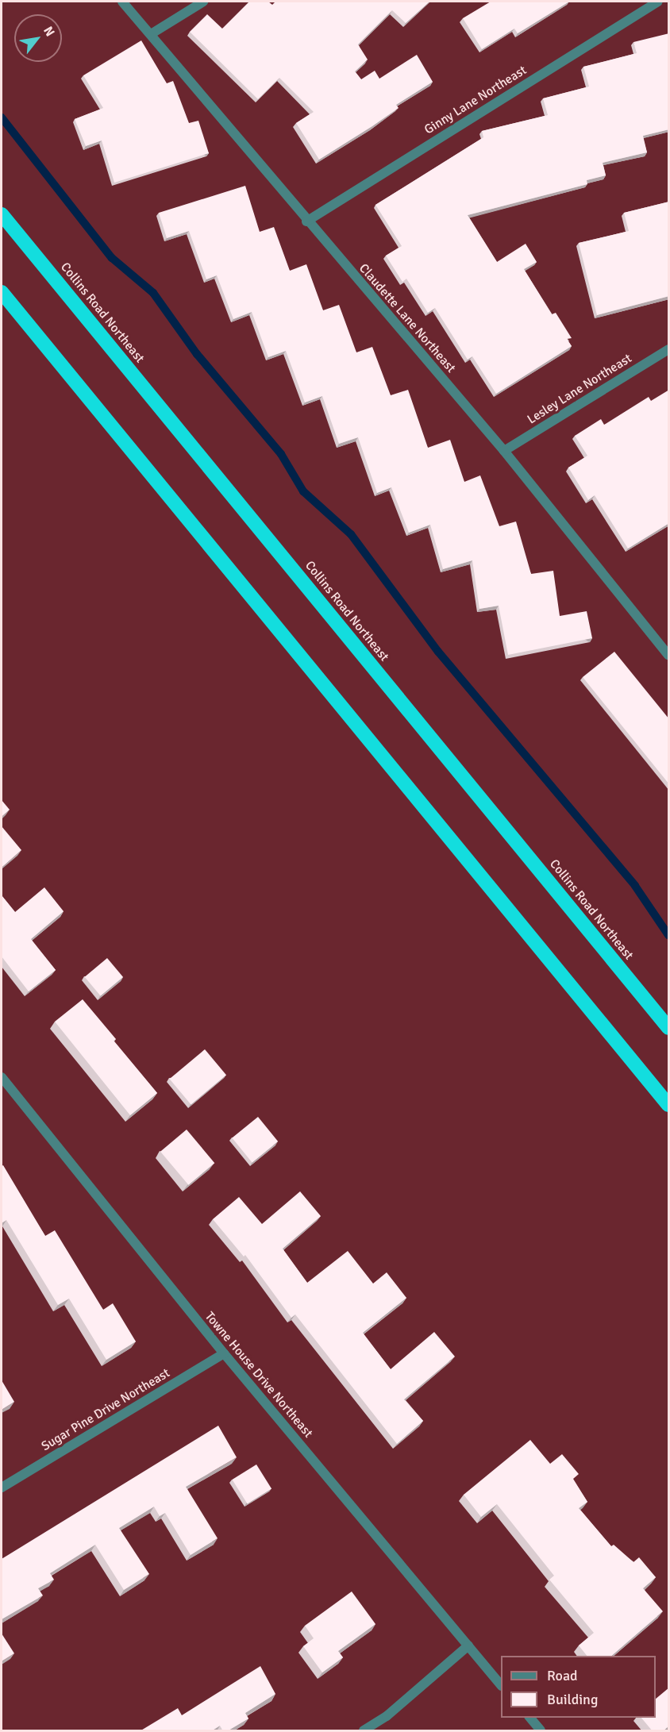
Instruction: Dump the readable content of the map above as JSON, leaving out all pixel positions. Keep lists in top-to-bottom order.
{
  "streets": {
    "highway": ["Collins Road Northeast"],
    "street": [
      "Ginny Lane Northeast",
      "Claudette Lane Northeast",
      "Lesley Lane Northeast",
      "Towne House Drive Northeast",
      "Sugar Pine Drive Northeast"
    ]
  },
  "crossings": [
    ["Ginny Lane Northeast", "Claudette Lane Northeast"],
    ["Claudette Lane Northeast", "Lesley Lane Northeast"],
    ["Towne House Drive Northeast", "Sugar Pine Drive Northeast"]
  ],
  "legend": ["Road", "Building"],
  "north": "top right"
}
